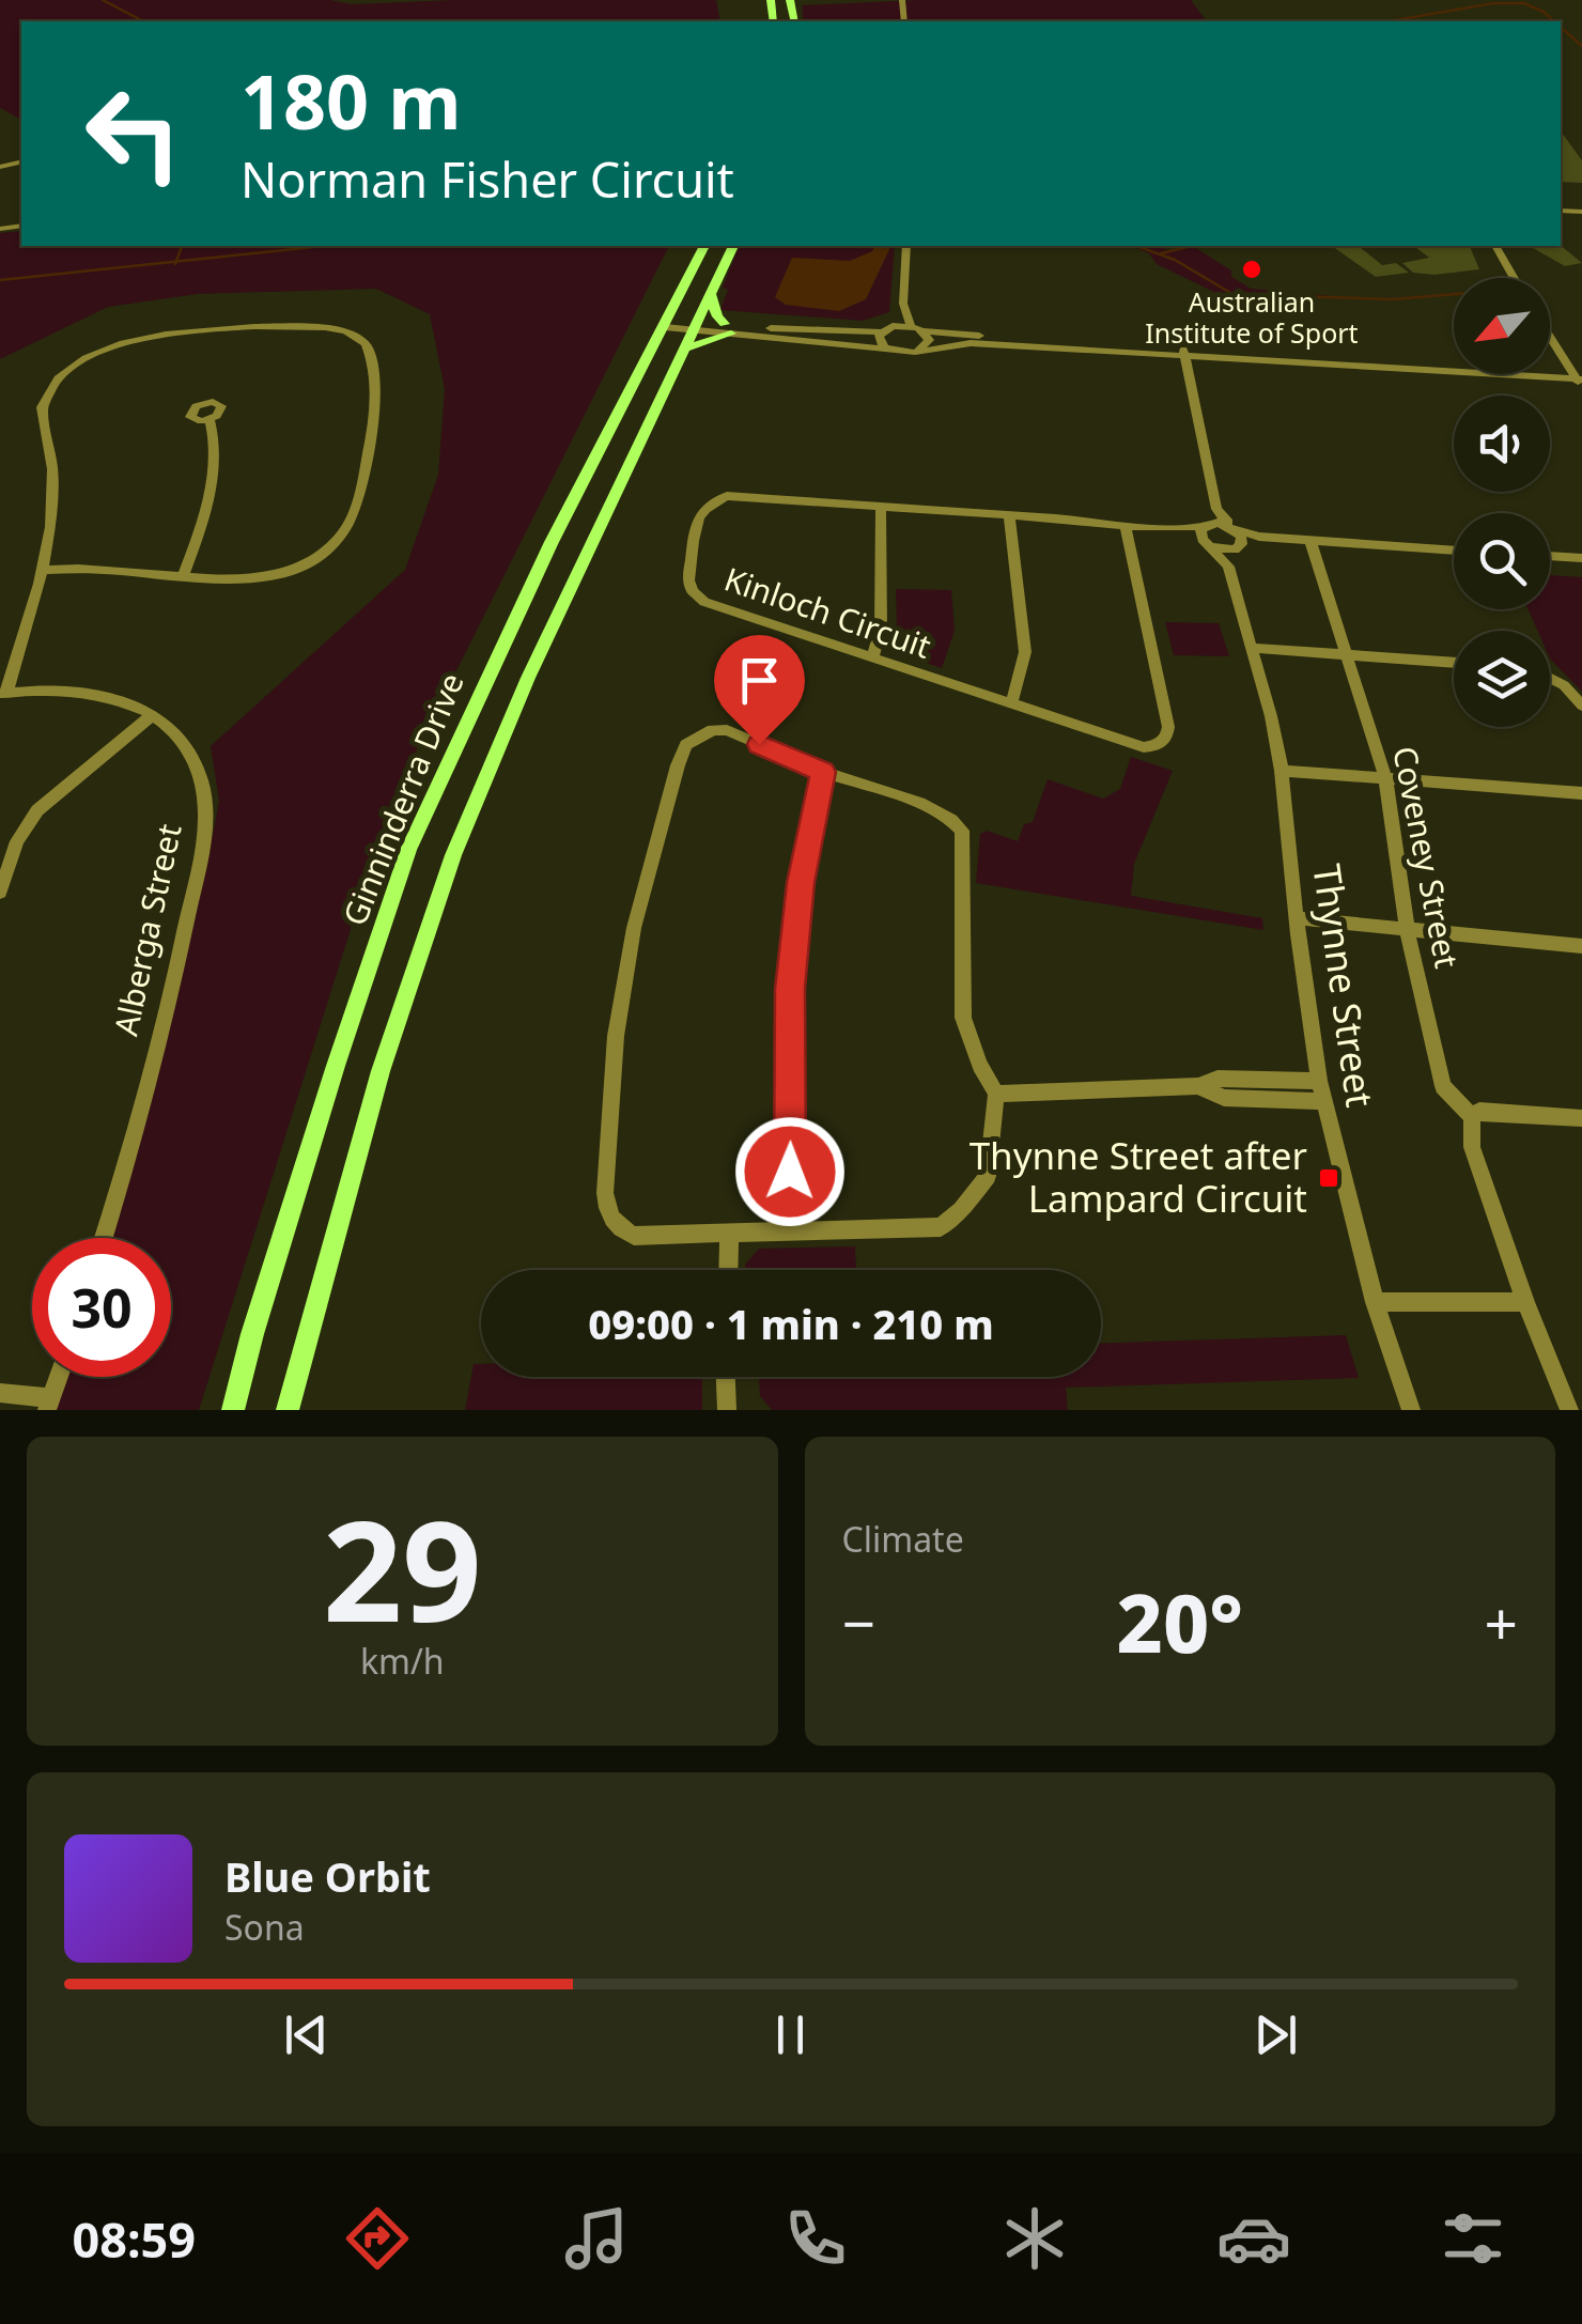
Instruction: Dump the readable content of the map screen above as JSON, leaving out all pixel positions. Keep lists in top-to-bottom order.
{
  "streets": {
    "main road": ["Ginninderra Drive"],
    "street": [
      "Kinloch Circuit",
      "Coveney Street",
      "Alberga Street",
      "Thynne Street"
    ]
  },
  "crossings": [
    ["Kinloch Circuit", "Thynne Street"]
  ],
  "places": {
    "other": ["Australian Institute of Sport"],
    "transit": ["Thynne Street after Lampard Circuit"]
  },
  "north": "bottom left",
  "page": {
    "turn": ["180 m", "Norman Fisher Circuit"],
    "limit": "30",
    "trip": "09:00 · 1 min · 210 m",
    "tile": [
      ["29", "km/h"],
      "Climate"
    ],
    "heat": ["−", "20°", "+"],
    "song": ["Blue Orbit", "Sona"],
    "tabs": "08:59"
  }
}
